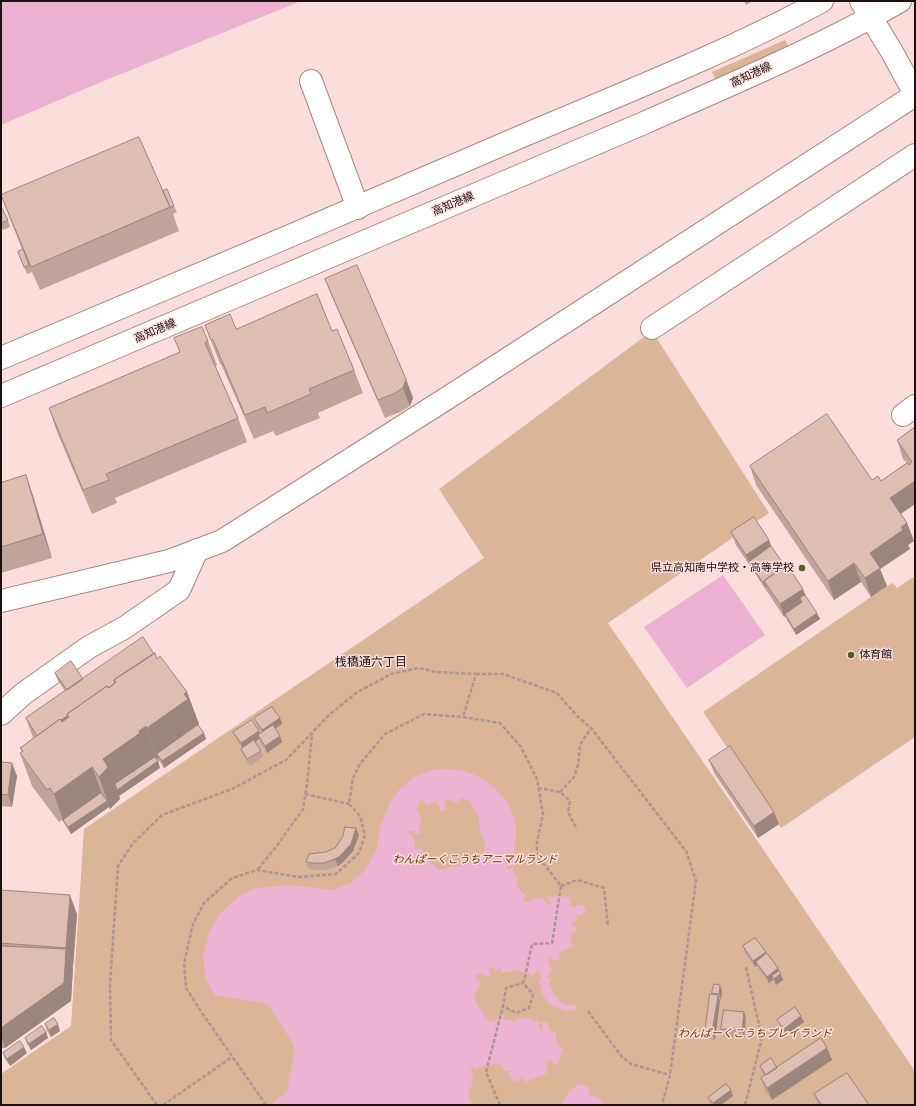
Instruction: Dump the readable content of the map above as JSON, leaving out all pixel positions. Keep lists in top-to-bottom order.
{
  "streets": {
    "main road": ["高知港線"]
  },
  "districts": ["桟橋通六丁目"],
  "parks": ["わんぱーくこうちアニマルランド", "わんぱーくこうちプレイランド"],
  "places": ["県立高知南中学校・高等学校", "体育館"]
}
